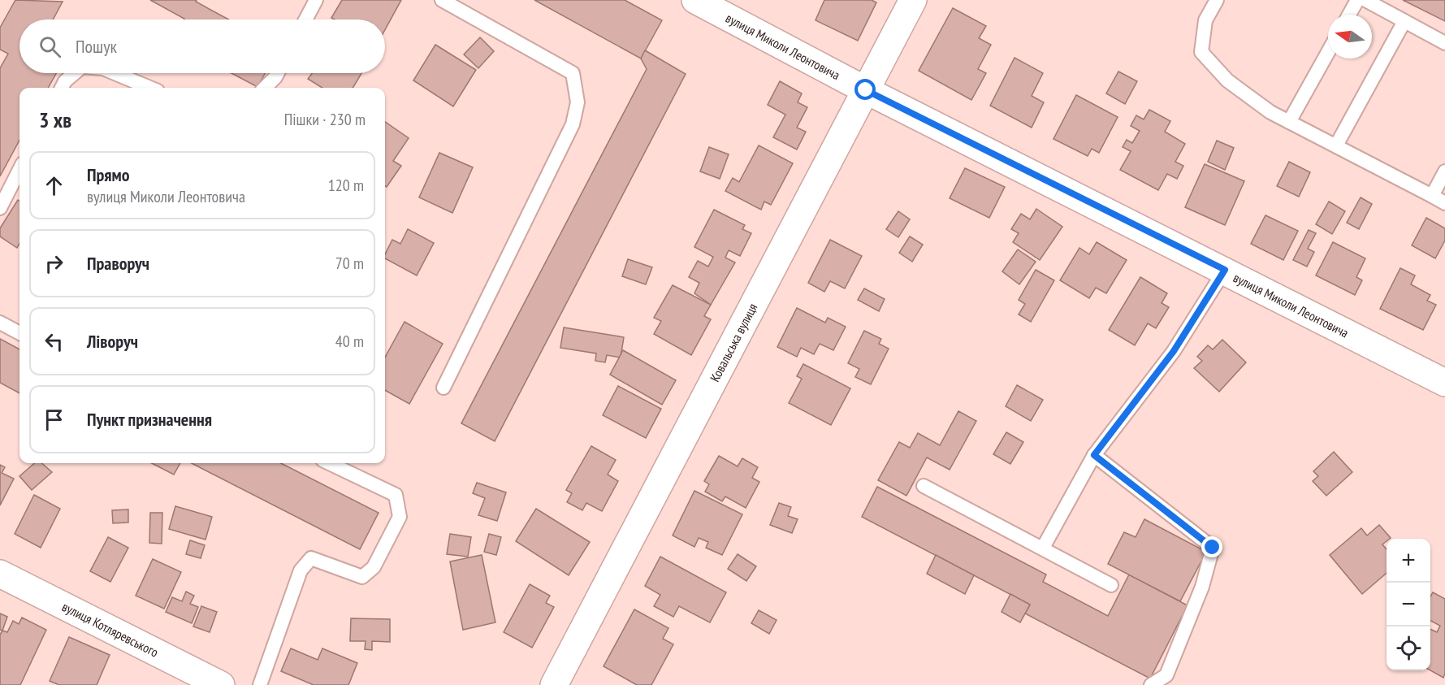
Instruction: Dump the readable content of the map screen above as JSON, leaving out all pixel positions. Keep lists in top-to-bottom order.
{
  "streets": {
    "street": ["вулиця Миколи Леонтовича", "Ковальська вулиця", "вулиця Котляревського"]
  },
  "crossings": [
    ["вулиця Миколи Леонтовича", "Ковальська вулиця"]
  ],
  "north": "left",
  "page": {
    "search": "Пошук",
    "heading": ["3 хв", "Пішки · 230 m"],
    "list": [
      ["Прямо", "вулиця Миколи Леонтовича", "120 m"],
      ["Праворуч", "70 m"],
      ["Ліворуч", "40 m"],
      "Пункт призначення"
    ],
    "map_buttons": ["+", "−"]
  }
}
